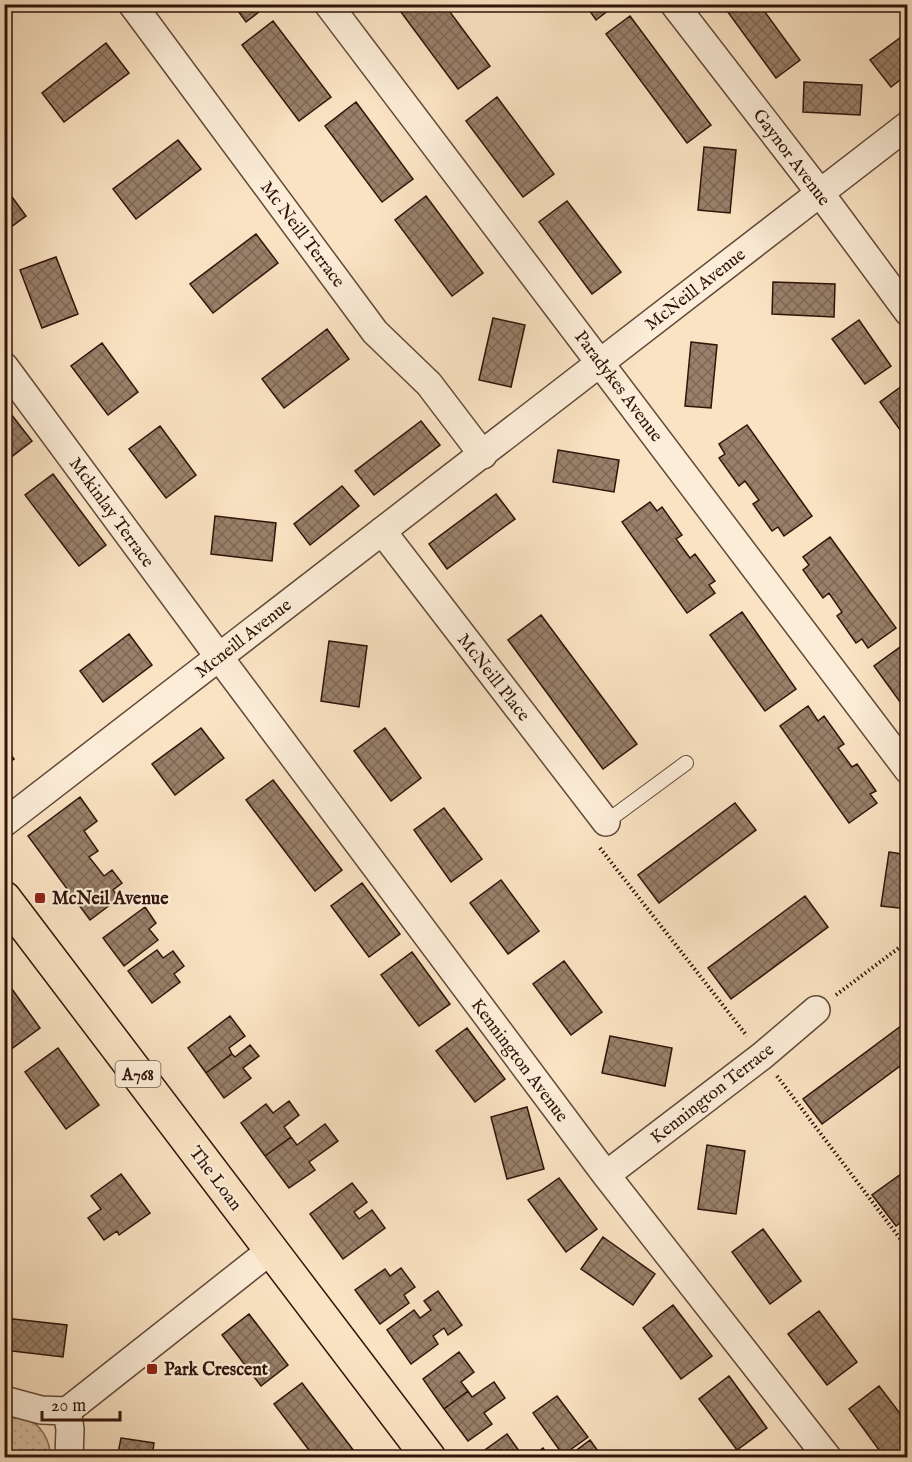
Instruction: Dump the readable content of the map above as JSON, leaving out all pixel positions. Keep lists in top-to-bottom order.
{
  "streets": {
    "main road": ["A768", "The Loan"],
    "street": [
      "Gaynor Avenue",
      "Mc Neill Terrace",
      "McNeill Avenue",
      "Paradykes Avenue",
      "Mckinlay Terrace",
      "Mcneill Avenue",
      "McNeill Place",
      "Kennington Avenue",
      "Kennington Terrace"
    ]
  },
  "crossings": [
    ["Gaynor Avenue", "McNeill Avenue"],
    ["Mc Neill Terrace", "McNeill Avenue"],
    ["Mc Neill Terrace", "Mcneill Avenue"],
    ["McNeill Avenue", "Paradykes Avenue"],
    ["McNeill Avenue", "Mcneill Avenue"],
    ["Mckinlay Terrace", "Mcneill Avenue"],
    ["Mckinlay Terrace", "Kennington Avenue"],
    ["Mcneill Avenue", "McNeill Place"],
    ["Mcneill Avenue", "Kennington Avenue"],
    ["Kennington Avenue", "Kennington Terrace"]
  ],
  "places": {
    "transit": ["McNeil Avenue", "Park Crescent"]
  },
  "scale_bar": "20 m"
}
